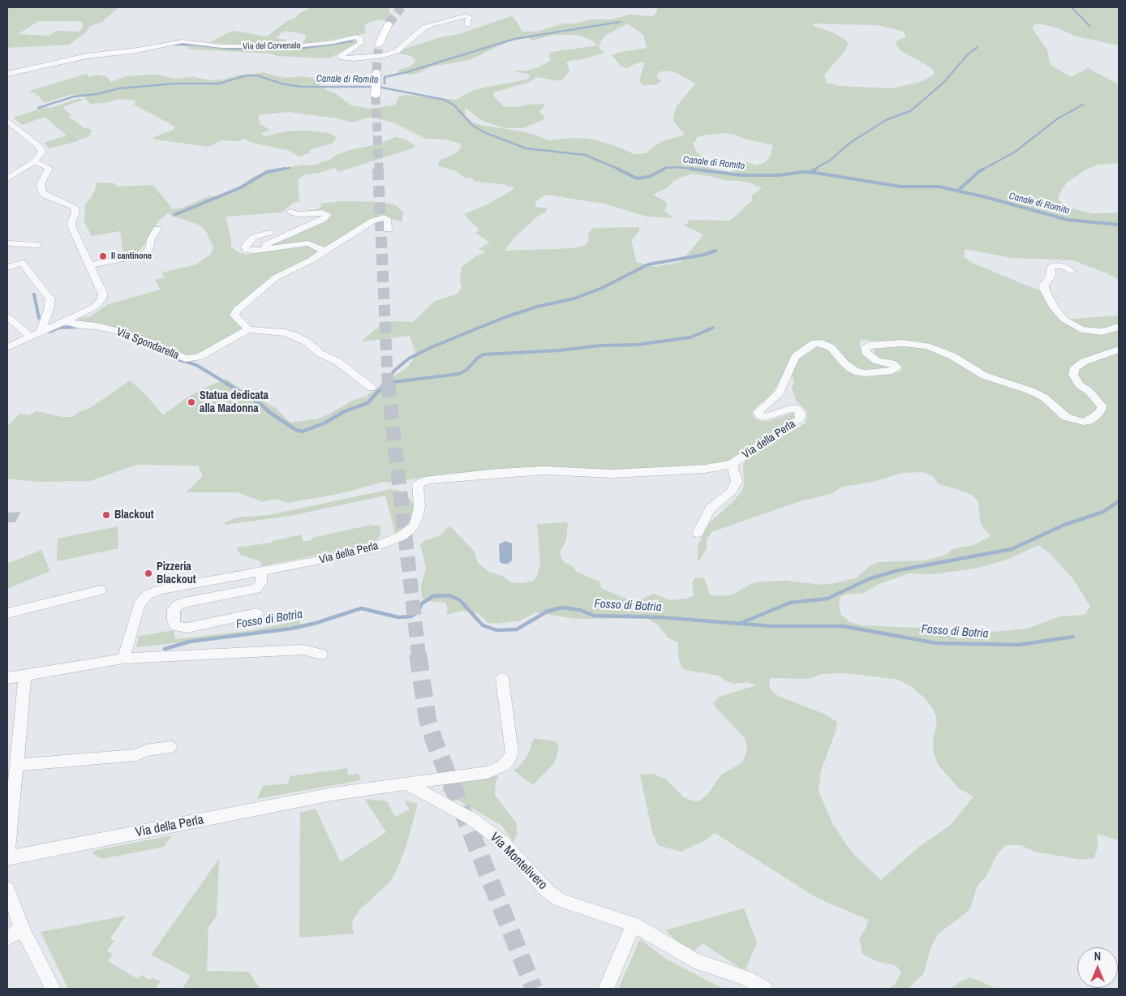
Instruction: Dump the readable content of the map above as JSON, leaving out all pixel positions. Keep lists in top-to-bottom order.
{
  "streets": {
    "street": [
      "Via del Corvenale",
      "Via Spondarella",
      "Via della Perla",
      "Via Montelivero"
    ]
  },
  "crossings": [
    ["Via della Perla", "Via Montelivero"]
  ],
  "water": ["Canale di Romito", "Fosso di Botria"],
  "places": [
    "Il cantinone",
    "Statua dedicata alla Madonna",
    "Blackout",
    "Pizzeria Blackout"
  ],
  "north": "top"
}
